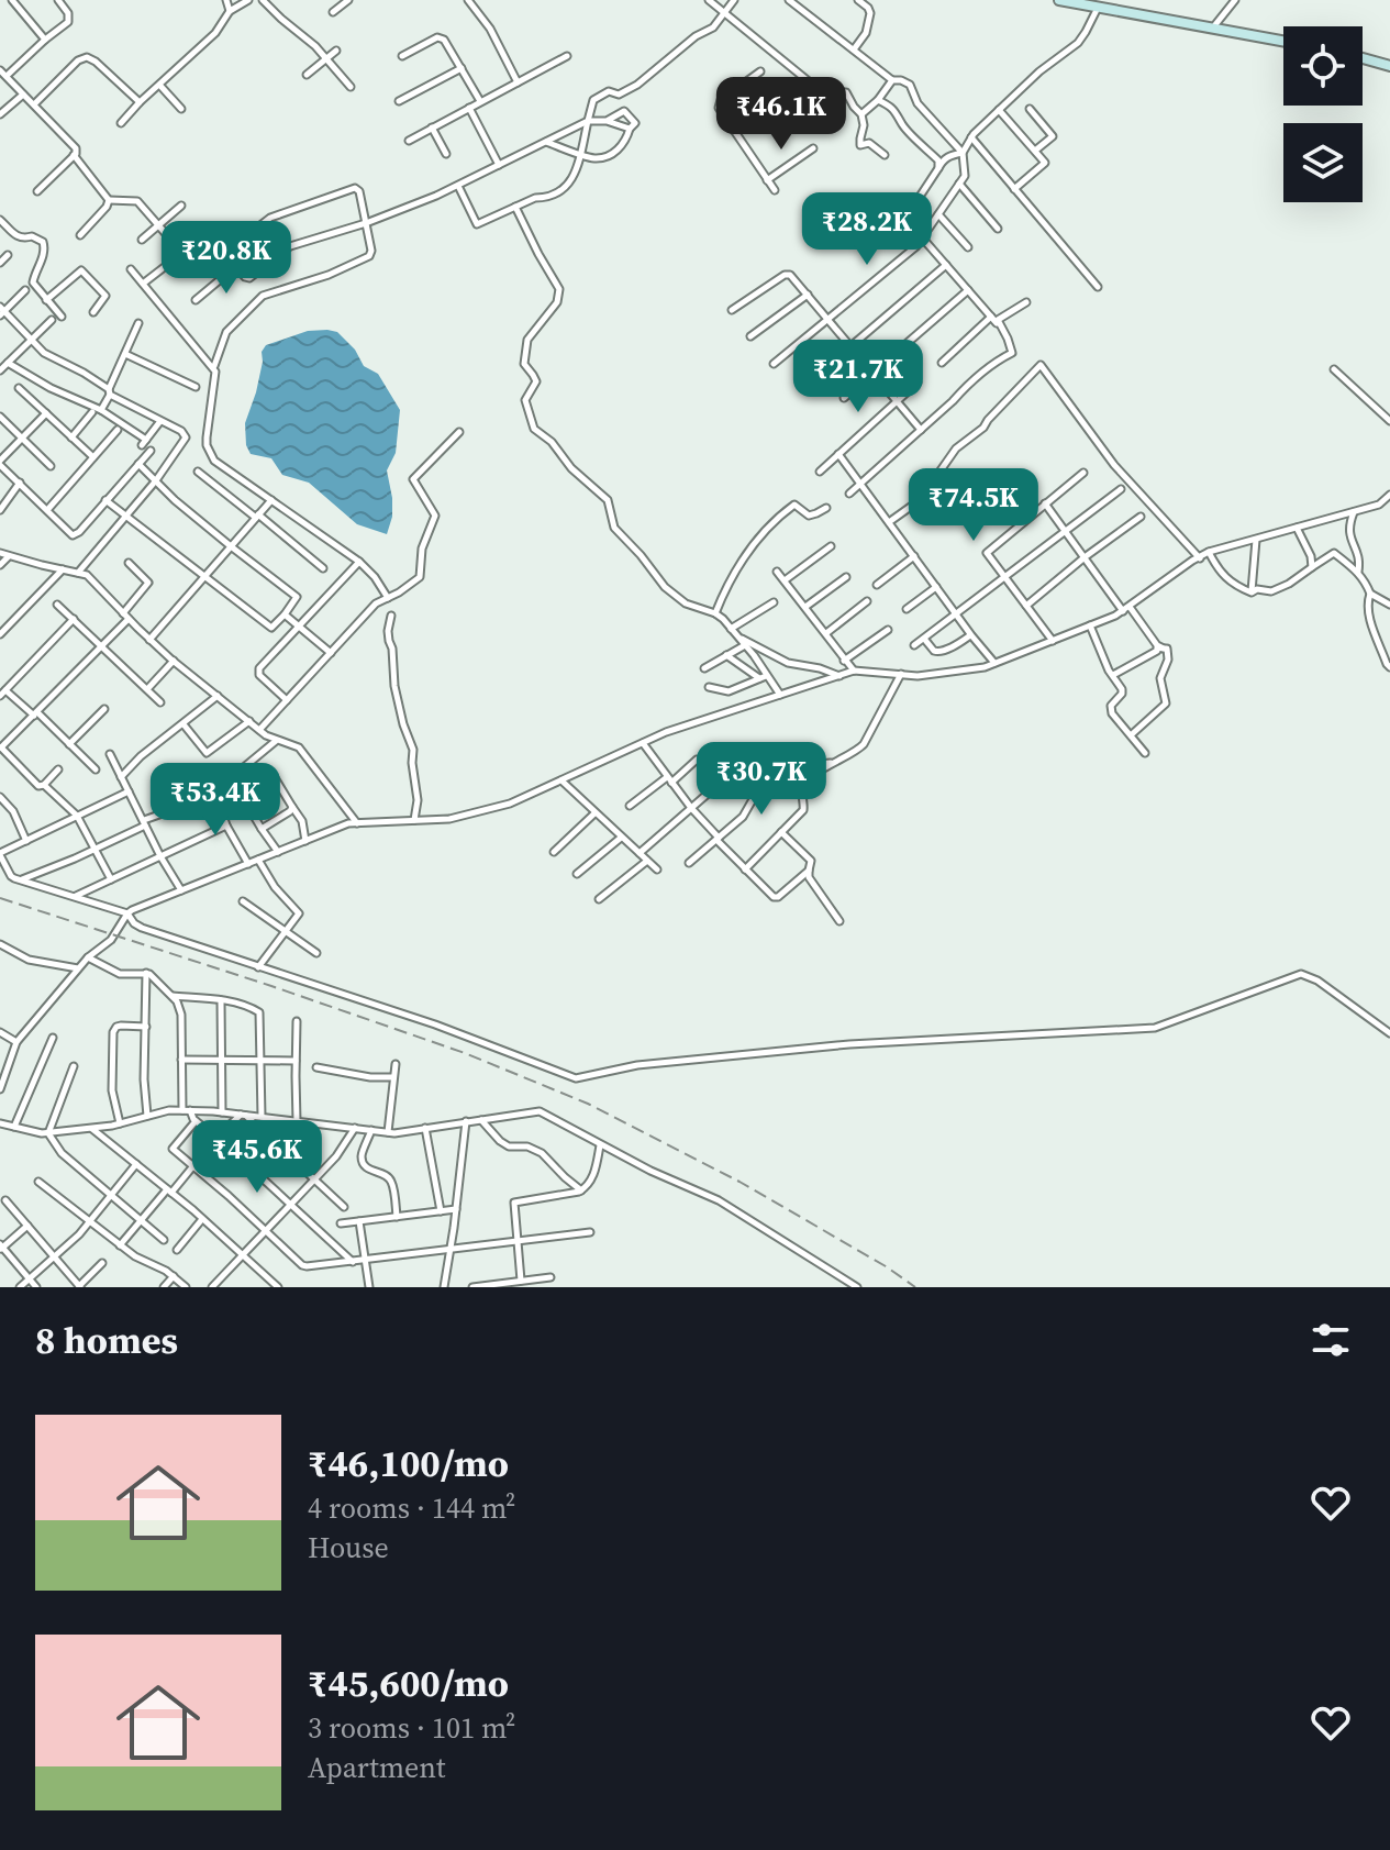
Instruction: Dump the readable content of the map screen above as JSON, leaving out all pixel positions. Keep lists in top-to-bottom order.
{
  "page": {
    "price": [
      "₹46.1K",
      "₹28.2K",
      "₹20.8K",
      "₹21.7K",
      "₹74.5K",
      "₹30.7K",
      "₹53.4K",
      "₹45.6K"
    ],
    "heading": "8 homes",
    "list": [
      {
        "name": "₹46,100/mo",
        "note": "4 rooms · 144 m² · House"
      },
      {
        "name": "₹45,600/mo",
        "note": "3 rooms · 101 m² · Apartment"
      }
    ]
  }
}
